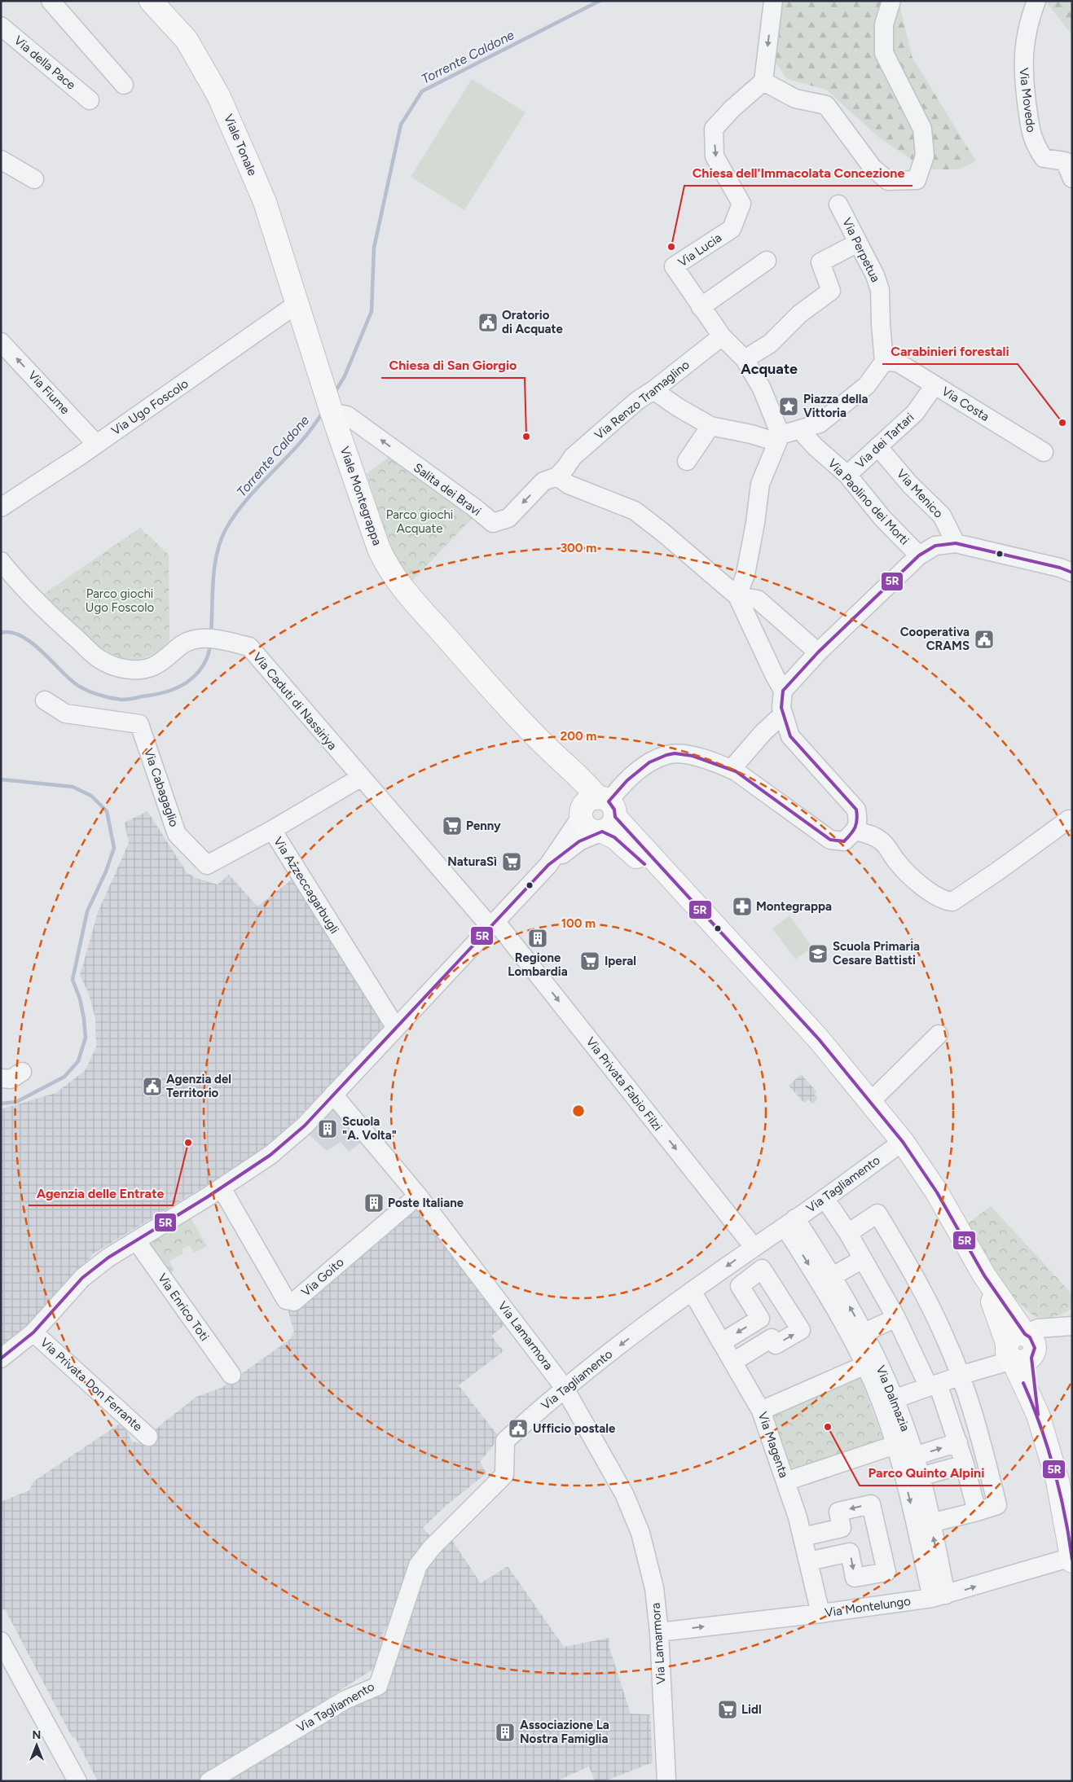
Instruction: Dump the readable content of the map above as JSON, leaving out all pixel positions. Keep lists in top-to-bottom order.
{
  "streets": {
    "main road": ["Viale Tonale", "Viale Montegrappa"],
    "street": [
      "Via della Pace",
      "Via Movedo",
      "Via Lucia",
      "Via Perpetua",
      "Via Fiume",
      "Via Renzo Tramaglino",
      "Via Costa",
      "Via Ugo Foscolo",
      "Via dei Tartari",
      "Salita dei Bravi",
      "Via Menico",
      "Via Paolino dei Morti",
      "Via Caduti di Nassiriya",
      "Via Cabagaglio",
      "Via Azzeccagarbugli",
      "Via Privata Fabio Filzi",
      "Via Tagliamento",
      "Via Goito",
      "Via Enrico Toti",
      "Via Lamarmora",
      "Via Privata Don Ferrante",
      "Via Dalmazia",
      "Via Magenta",
      "Via Montelungo"
    ]
  },
  "crossings": [
    ["Viale Tonale", "Via Ugo Foscolo"],
    ["Viale Tonale", "Viale Montegrappa"],
    ["Via Lucia", "Via Renzo Tramaglino"],
    ["Via Perpetua", "Via Costa"],
    ["Via Fiume", "Via Ugo Foscolo"],
    ["Via Renzo Tramaglino", "Salita dei Bravi"],
    ["Via Costa", "Via dei Tartari"],
    ["Via Ugo Foscolo", "Viale Montegrappa"],
    ["Via dei Tartari", "Via Menico"],
    ["Via dei Tartari", "Via Paolino dei Morti"],
    ["Salita dei Bravi", "Viale Montegrappa"],
    ["Viale Montegrappa", "Via Tagliamento"],
    ["Viale Montegrappa", "Via Montelungo"],
    ["Via Caduti di Nassiriya", "Via Azzeccagarbugli"],
    ["Via Caduti di Nassiriya", "Via Privata Fabio Filzi"],
    ["Via Cabagaglio", "Via Azzeccagarbugli"],
    ["Via Privata Fabio Filzi", "Via Tagliamento"],
    ["Via Tagliamento", "Via Lamarmora"],
    ["Via Tagliamento", "Via Dalmazia"],
    ["Via Tagliamento", "Via Magenta"],
    ["Via Goito", "Via Lamarmora"],
    ["Via Lamarmora", "Via Montelungo"],
    ["Via Dalmazia", "Via Montelungo"],
    ["Via Magenta", "Via Montelungo"]
  ],
  "one_way": ["Via Fiume", "Salita dei Bravi", "Via Privata Fabio Filzi"],
  "districts": ["Acquate"],
  "water": ["Torrente Caldone"],
  "parks": ["Parco giochi Acquate", "Parco giochi Ugo Foscolo"],
  "places": {
    "other": [
      "Chiesa dell'Immacolata Concezione",
      "Carabinieri forestali",
      "Chiesa di San Giorgio",
      "Agenzia delle Entrate",
      "Parco Quinto Alpini"
    ],
    "public building": [
      "Oratorio di Acquate",
      "Cooperativa CRAMS",
      "Agenzia del Territorio",
      "Ufficio postale"
    ],
    "place": ["Piazza della Vittoria"],
    "supermarket": [
      "Penny",
      "NaturaSì",
      "Iperal",
      "Lidl"
    ],
    "pharmacy": ["Montegrappa"],
    "building": [
      "Regione Lombardia",
      "Scuola \"A. Volta\"",
      "Poste Italiane",
      "Associazione La Nostra Famiglia"
    ],
    "school or university": ["Scuola Primaria Cesare Battisti"]
  },
  "lines": ["transit line 5R"],
  "north": "top",
  "rings": ["300 m", "200 m", "100 m"]
}
